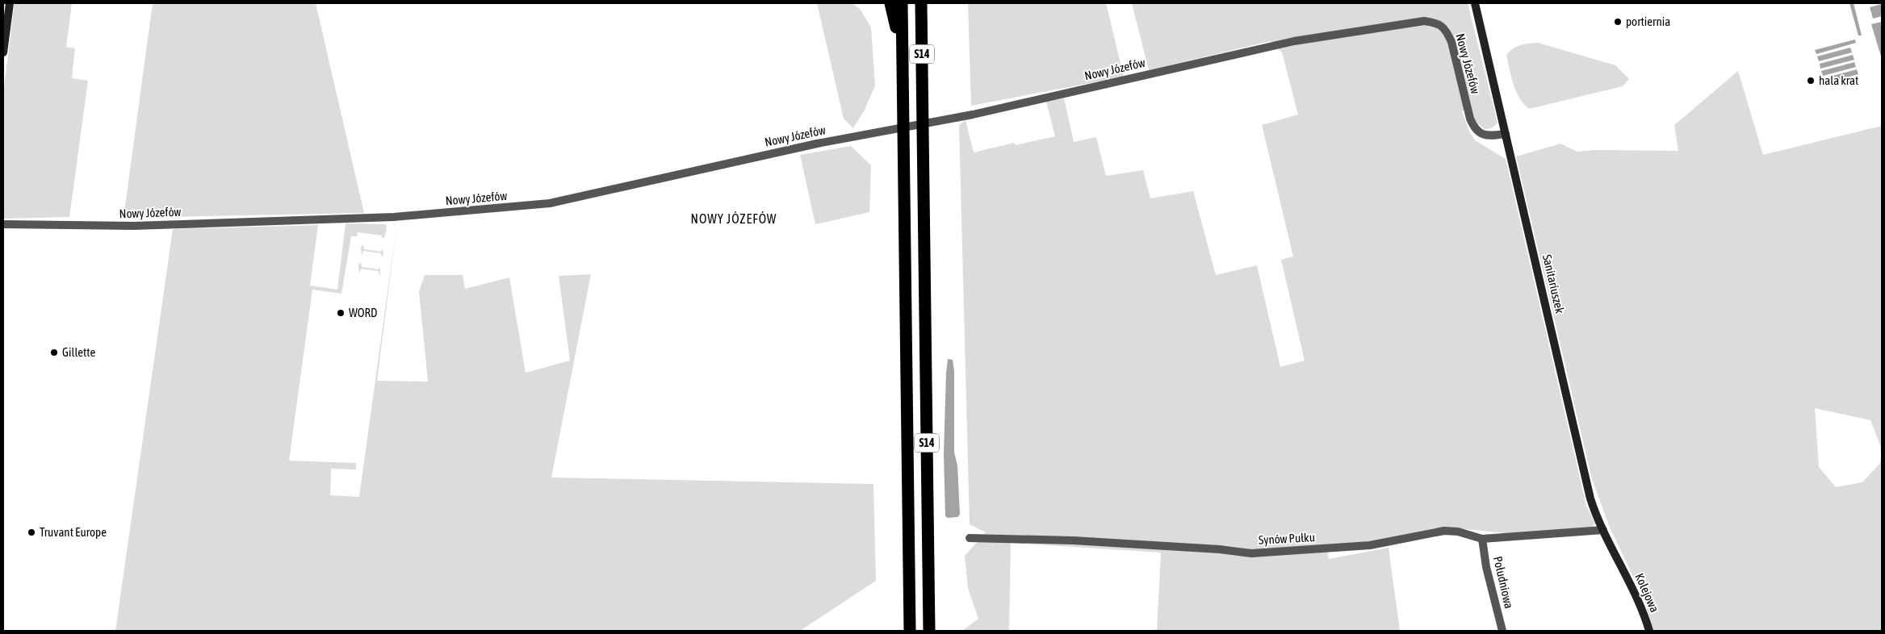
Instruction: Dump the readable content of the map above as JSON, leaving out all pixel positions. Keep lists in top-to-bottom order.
{
  "streets": {
    "highway": ["S14"],
    "street": [
      "Nowy Józefów",
      "Sanitariuszek",
      "Synów Pułku",
      "Południowa",
      "Kolejowa"
    ]
  },
  "crossings": [
    ["Nowy Józefów", "Sanitariuszek"],
    ["Sanitariuszek", "Synów Pułku"],
    ["Sanitariuszek", "Kolejowa"],
    ["Synów Pułku", "Południowa"]
  ],
  "districts": ["NOWY JÓZEFÓW"],
  "places": [
    "portiernia",
    "hala krat",
    "WORD",
    "Gillette",
    "Truvant Europe"
  ]
}
